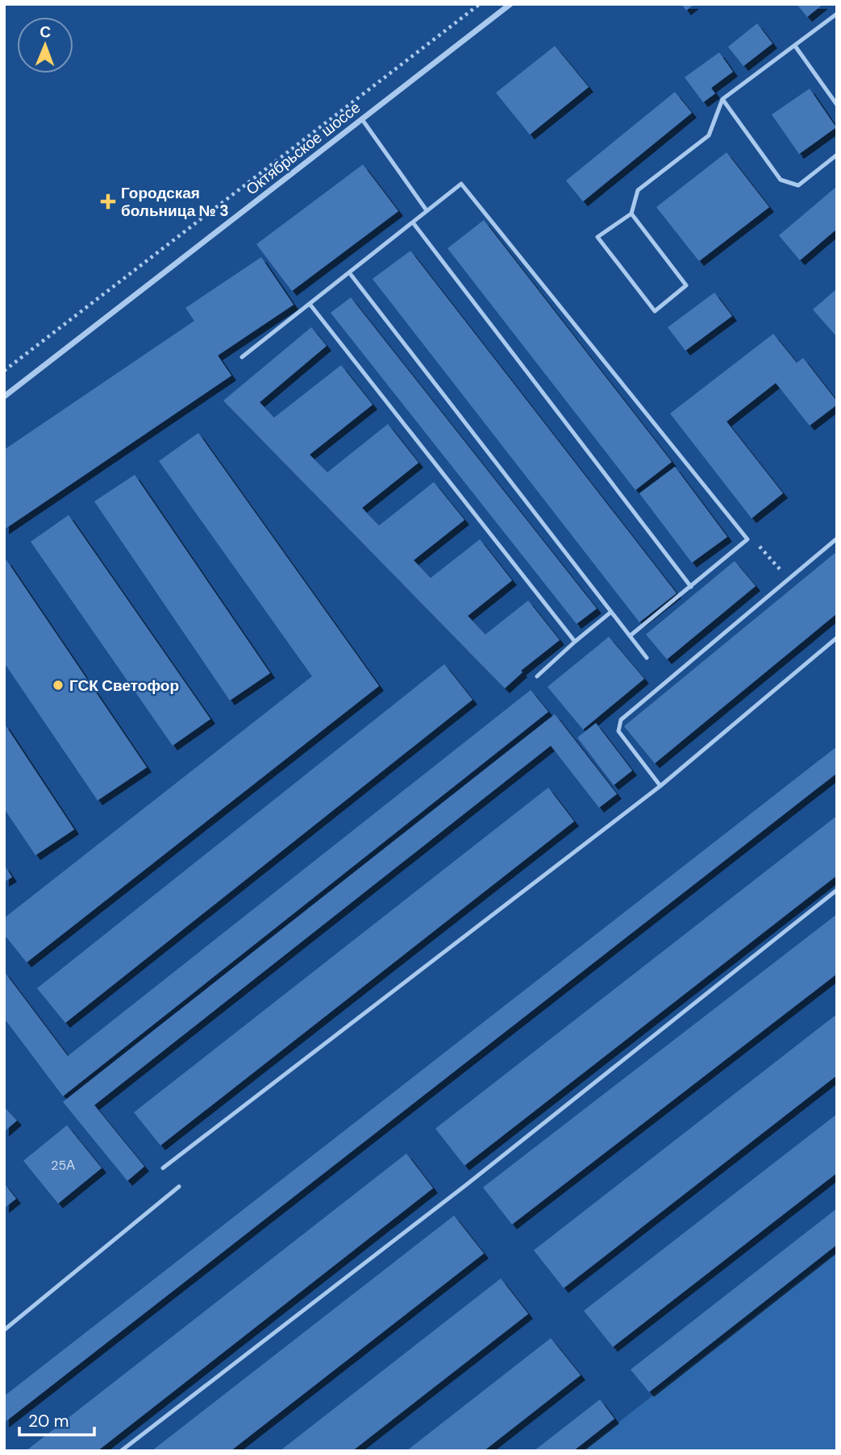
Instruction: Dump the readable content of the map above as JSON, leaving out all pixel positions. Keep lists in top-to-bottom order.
{
  "streets": {
    "street": ["Октябрьское шоссе"]
  },
  "places": {
    "health": ["Городская больница № 3"],
    "other": ["ГСК Светофор"]
  },
  "house_numbers": ["25А"],
  "scale_bar": "20 m",
  "north": "top"
}
